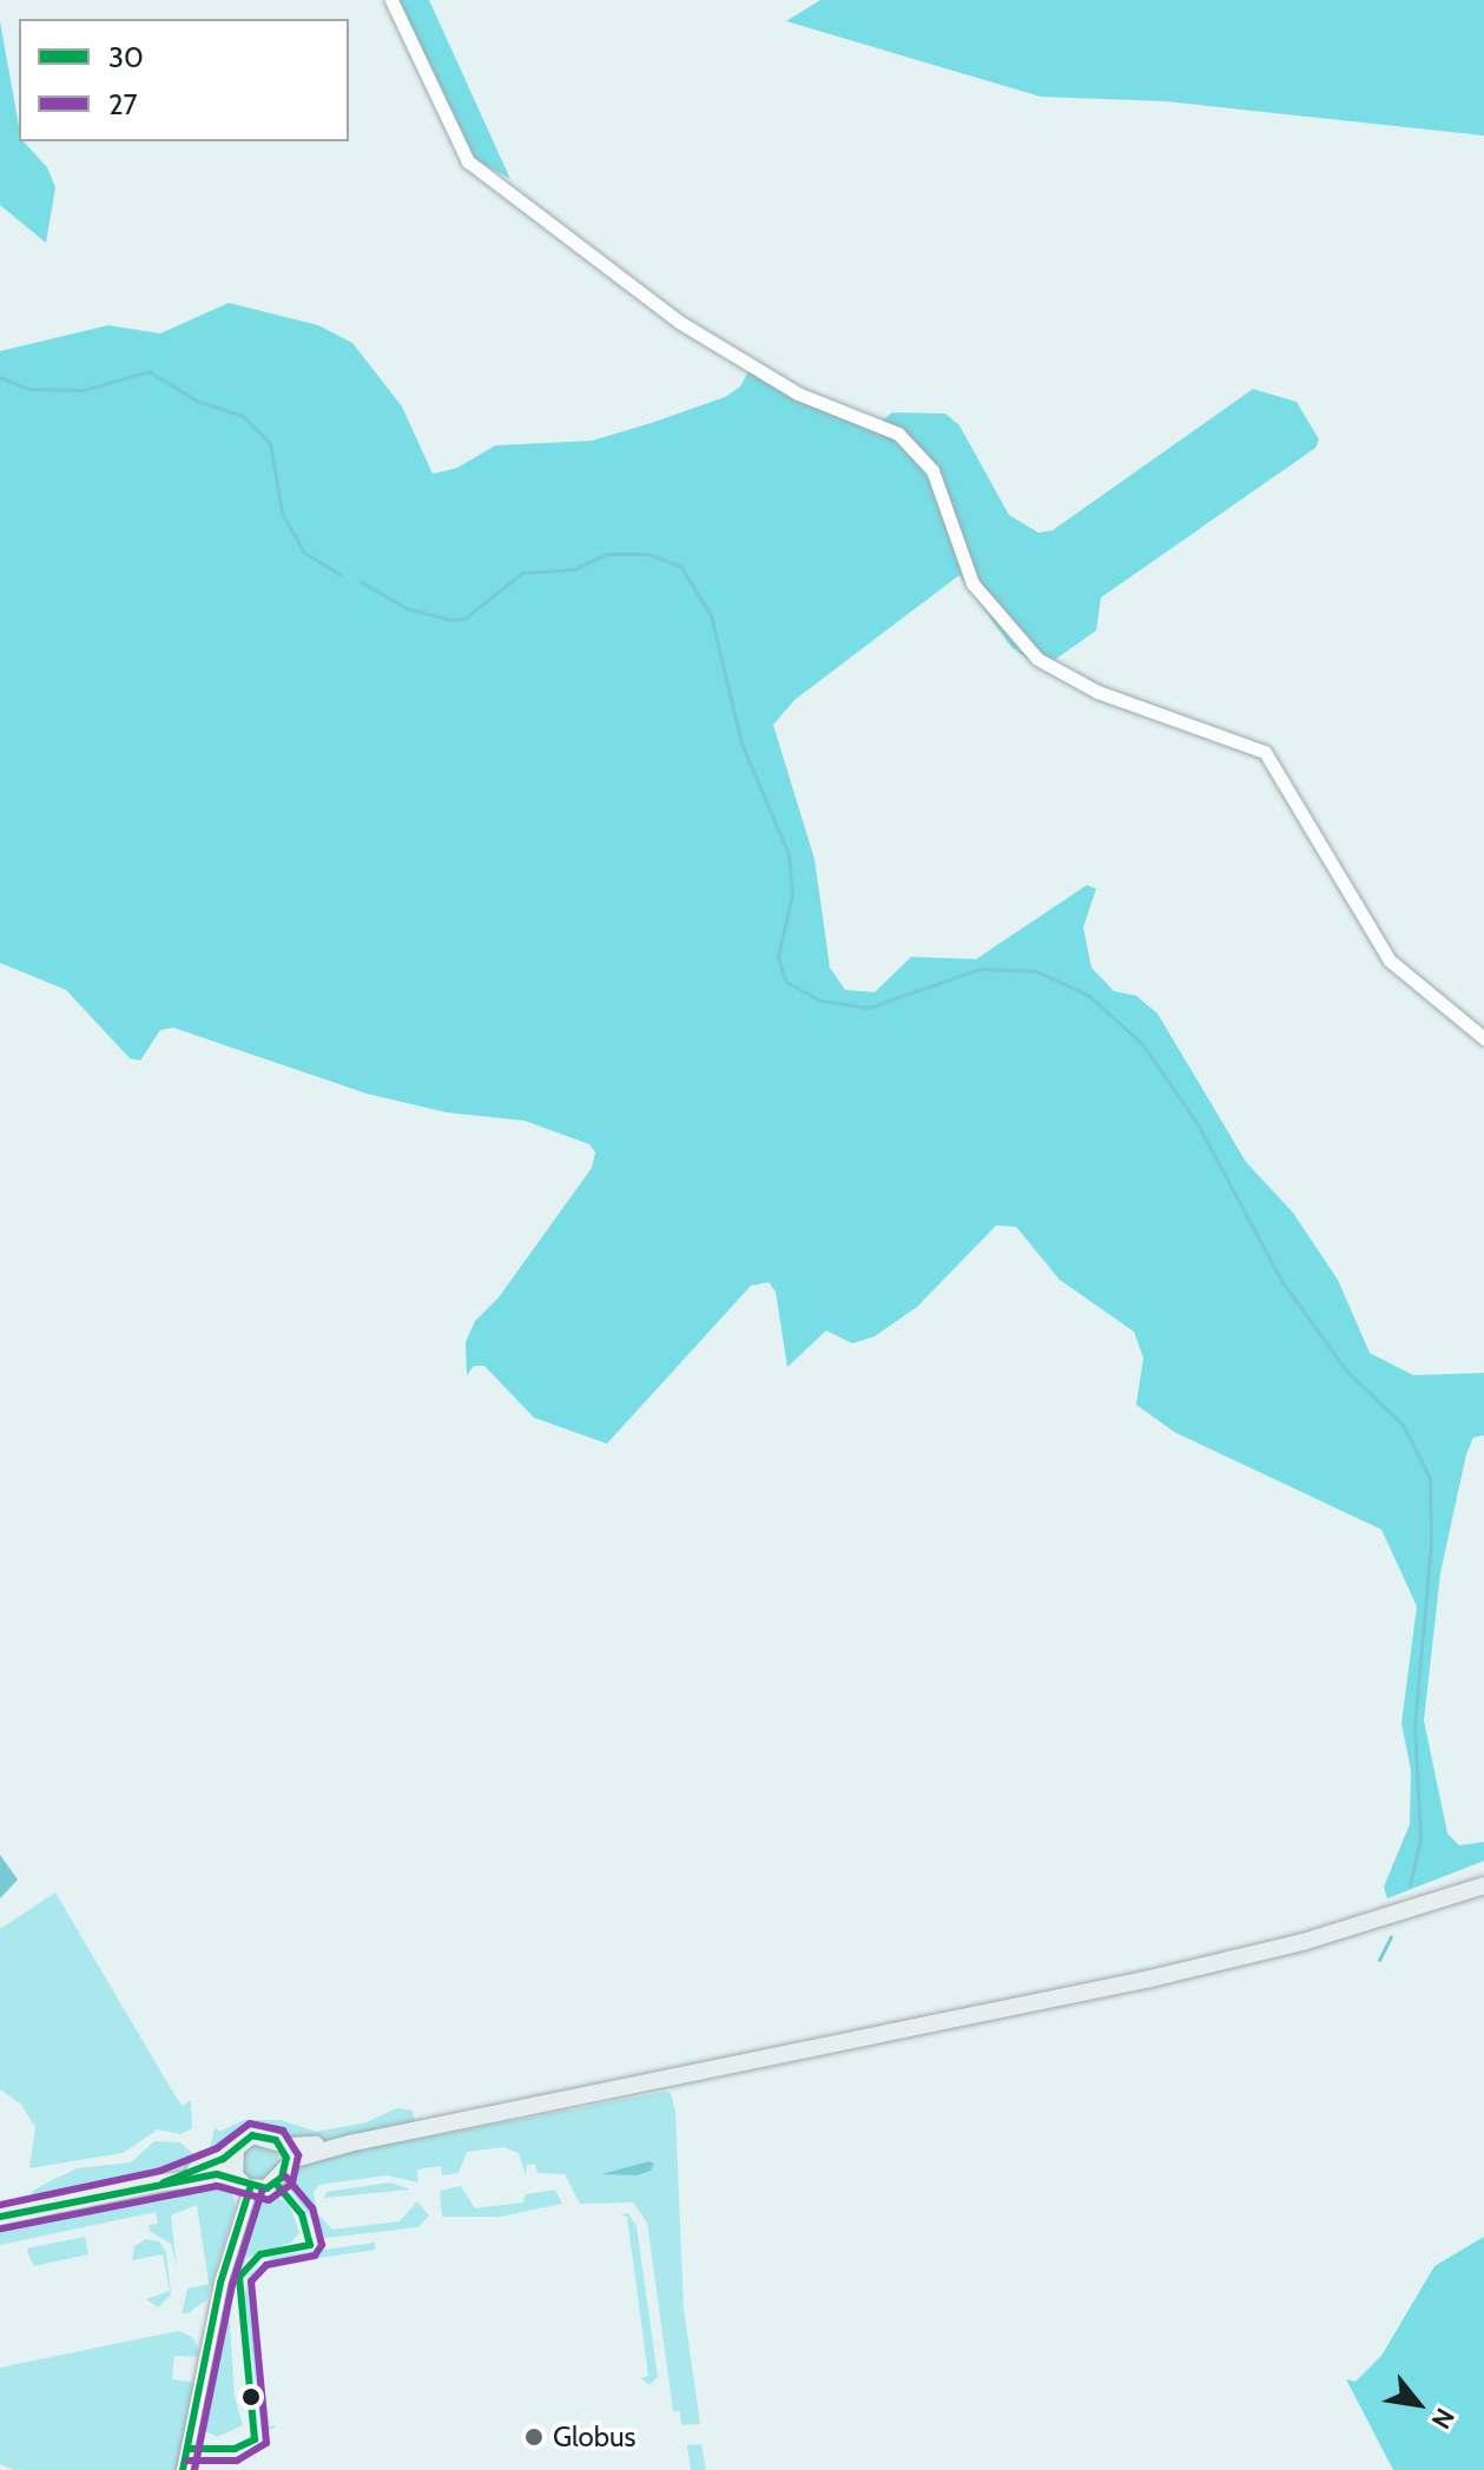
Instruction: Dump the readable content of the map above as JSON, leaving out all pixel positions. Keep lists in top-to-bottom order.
{
  "places": ["Globus"],
  "lines": ["transit line 27", "transit line 30"],
  "legend": ["30", "27"],
  "north": "bottom right"
}
